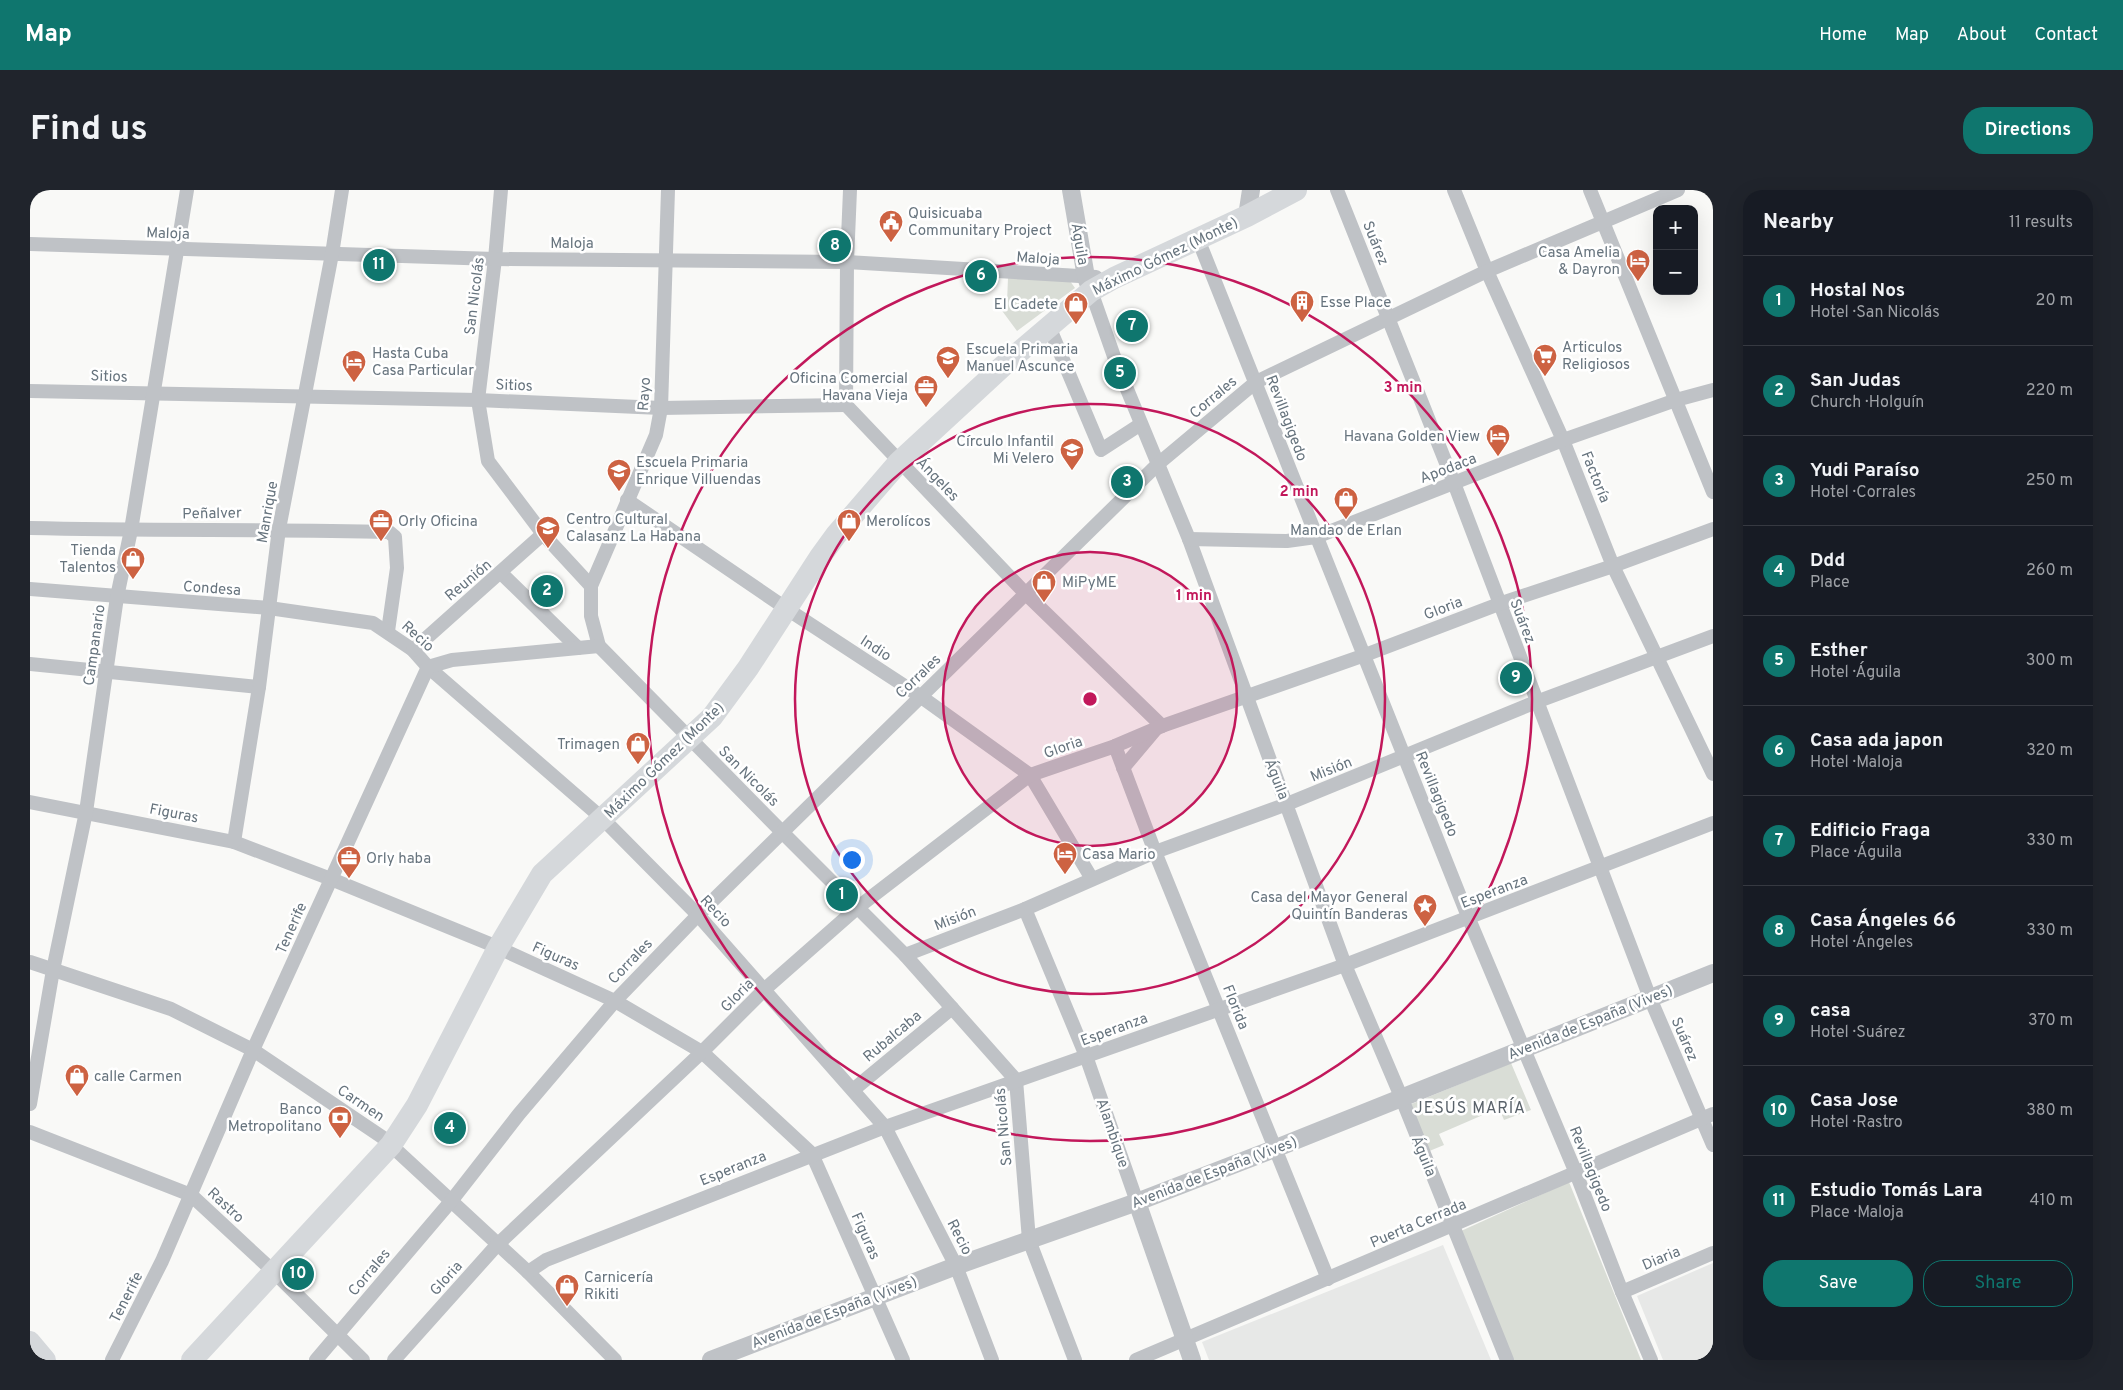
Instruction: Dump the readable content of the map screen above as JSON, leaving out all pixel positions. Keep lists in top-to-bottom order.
{
  "streets": {
    "main road": ["Máximo Gómez (Monte)"],
    "street": [
      "Maloja",
      "Suárez",
      "Águila",
      "San Nicolás",
      "Sitios",
      "Rayo",
      "Corrales",
      "Revillagigedo",
      "Apodaca",
      "Factoría",
      "Ángeles",
      "Manrique",
      "Peñalver",
      "Reunión",
      "Condesa",
      "Gloria",
      "Recio",
      "Campanario",
      "Indio",
      "Misión",
      "Figuras",
      "Esperanza",
      "Tenerife",
      "Florida",
      "Avenida de España (Vives)",
      "Rubalcaba",
      "Carmen",
      "Alambique",
      "Rastro",
      "Puerta Cerrada",
      "Diaria"
    ]
  },
  "crossings": [
    ["Maloja", "Águila"],
    ["Maloja", "Máximo Gómez (Monte)"],
    ["Maloja", "San Nicolás"],
    ["Maloja", "Rayo"],
    ["Maloja", "Manrique"],
    ["Maloja", "Campanario"],
    ["Suárez", "Corrales"],
    ["Suárez", "Apodaca"],
    ["Suárez", "Gloria"],
    ["Suárez", "Misión"],
    ["Suárez", "Esperanza"],
    ["Suárez", "Avenida de España (Vives)"],
    ["Suárez", "Puerta Cerrada"],
    ["Águila", "Máximo Gómez (Monte)"],
    ["Águila", "Corrales"],
    ["Águila", "Apodaca"],
    ["Águila", "Gloria"],
    ["Águila", "Misión"],
    ["Águila", "Esperanza"],
    ["Águila", "Avenida de España (Vives)"],
    ["Águila", "Puerta Cerrada"],
    ["Máximo Gómez (Monte)", "San Nicolás"],
    ["Máximo Gómez (Monte)", "Revillagigedo"],
    ["Máximo Gómez (Monte)", "Ángeles"],
    ["Máximo Gómez (Monte)", "Recio"],
    ["Máximo Gómez (Monte)", "Indio"],
    ["Máximo Gómez (Monte)", "Figuras"],
    ["Máximo Gómez (Monte)", "Carmen"],
    ["Máximo Gómez (Monte)", "Rastro"],
    ["San Nicolás", "Sitios"],
    ["San Nicolás", "Rayo"],
    ["San Nicolás", "Corrales"],
    ["San Nicolás", "Reunión"],
    ["San Nicolás", "Gloria"],
    ["San Nicolás", "Misión"],
    ["San Nicolás", "Esperanza"],
    ["San Nicolás", "Avenida de España (Vives)"],
    ["San Nicolás", "Rubalcaba"],
    ["Sitios", "Rayo"],
    ["Sitios", "Ángeles"],
    ["Sitios", "Manrique"],
    ["Sitios", "Campanario"],
    ["Rayo", "Indio"],
    ["Corrales", "Revillagigedo"],
    ["Corrales", "Factoría"],
    ["Corrales", "Ángeles"],
    ["Corrales", "Recio"],
    ["Corrales", "Indio"],
    ["Corrales", "Figuras"],
    ["Corrales", "Carmen"],
    ["Corrales", "Rastro"],
    ["Revillagigedo", "Apodaca"],
    ["Revillagigedo", "Gloria"],
    ["Revillagigedo", "Misión"],
    ["Revillagigedo", "Esperanza"],
    ["Revillagigedo", "Avenida de España (Vives)"],
    ["Revillagigedo", "Puerta Cerrada"],
    ["Revillagigedo", "Diaria"],
    ["Apodaca", "Factoría"],
    ["Factoría", "Gloria"],
    ["Factoría", "Misión"],
    ["Ángeles", "Gloria"],
    ["Manrique", "Peñalver"],
    ["Manrique", "Condesa"],
    ["Manrique", "Figuras"],
    ["Peñalver", "Recio"],
    ["Peñalver", "Campanario"],
    ["Reunión", "Recio"],
    ["Condesa", "Recio"],
    ["Condesa", "Campanario"],
    ["Gloria", "Recio"],
    ["Gloria", "Indio"],
    ["Gloria", "Figuras"],
    ["Gloria", "Florida"],
    ["Gloria", "Carmen"],
    ["Recio", "Esperanza"],
    ["Recio", "Tenerife"],
    ["Recio", "Avenida de España (Vives)"],
    ["Recio", "Rubalcaba"],
    ["Campanario", "Figuras"],
    ["Campanario", "Carmen"],
    ["Indio", "Misión"],
    ["Misión", "Florida"],
    ["Misión", "Alambique"],
    ["Figuras", "Esperanza"],
    ["Figuras", "Tenerife"],
    ["Figuras", "Avenida de España (Vives)"],
    ["Esperanza", "Florida"],
    ["Esperanza", "Carmen"],
    ["Esperanza", "Alambique"],
    ["Tenerife", "Carmen"],
    ["Tenerife", "Rastro"],
    ["Florida", "Avenida de España (Vives)"],
    ["Florida", "Puerta Cerrada"],
    ["Avenida de España (Vives)", "Alambique"],
    ["Alambique", "Puerta Cerrada"]
  ],
  "districts": ["JESÚS MARÍA"],
  "places": {
    "public building": ["Quisicuaba Communitary Project"],
    "hotel": [
      "Casa Amelia & Dayron",
      "Hasta Cuba Casa Particular",
      "Havana Golden View",
      "Casa Mario"
    ],
    "building": ["Esse Place"],
    "shop": [
      "El Cadete",
      "Mandao de Erlan",
      "Merolícos",
      "Tienda Talentos",
      "MiPyME",
      "Trimagen",
      "calle Carmen",
      "Carnicería Rikiti"
    ],
    "supermarket": ["Articulos Religiosos"],
    "school or university": [
      "Escuela Primaria Manuel Ascunce",
      "Círculo Infantil Mi Velero",
      "Escuela Primaria Enrique Villuendas",
      "Centro Cultural Calasanz La Habana"
    ],
    "office": ["Oficina Comercial Havana Vieja", "Orly Oficina", "Orly haba"],
    "place": ["Casa del Mayor General Quintín Banderas"],
    "bank": ["Banco Metropolitano"]
  },
  "page": {
    "header": "Map",
    "nav": [
      "Home",
      "Map",
      "About",
      "Contact"
    ],
    "buttons": [
      "Directions",
      ["Save", "Share"]
    ],
    "title": "Find us",
    "heading": ["Nearby", "11 results"],
    "map_buttons": ["+", "−"],
    "pins": [
      "8",
      "11",
      "6",
      "7",
      "5",
      "3",
      "2",
      "9",
      "1",
      "4",
      "10"
    ],
    "list": [
      {
        "mark": "1",
        "name": "Hostal Nos",
        "note": "Hotel · San Nicolás",
        "value": "20 m"
      },
      {
        "mark": "2",
        "name": "San Judas",
        "note": "Church · Holguín",
        "value": "220 m"
      },
      {
        "mark": "3",
        "name": "Yudi Paraíso",
        "note": "Hotel · Corrales",
        "value": "250 m"
      },
      {
        "mark": "4",
        "name": "Ddd",
        "note": "Place",
        "value": "260 m"
      },
      {
        "mark": "5",
        "name": "Esther",
        "note": "Hotel · Águila",
        "value": "300 m"
      },
      {
        "mark": "6",
        "name": "Casa ada japon",
        "note": "Hotel · Maloja",
        "value": "320 m"
      },
      {
        "mark": "7",
        "name": "Edificio Fraga",
        "note": "Place · Águila",
        "value": "330 m"
      },
      {
        "mark": "8",
        "name": "Casa Ángeles 66",
        "note": "Hotel · Ángeles",
        "value": "330 m"
      },
      {
        "mark": "9",
        "name": "casa",
        "note": "Hotel · Suárez",
        "value": "370 m"
      },
      {
        "mark": "10",
        "name": "Casa Jose",
        "note": "Hotel · Rastro",
        "value": "380 m"
      },
      {
        "mark": "11",
        "name": "Estudio Tomás Lara",
        "note": "Place · Maloja",
        "value": "410 m"
      }
    ]
  },
  "rings": ["3 min", "2 min", "1 min"]
}
